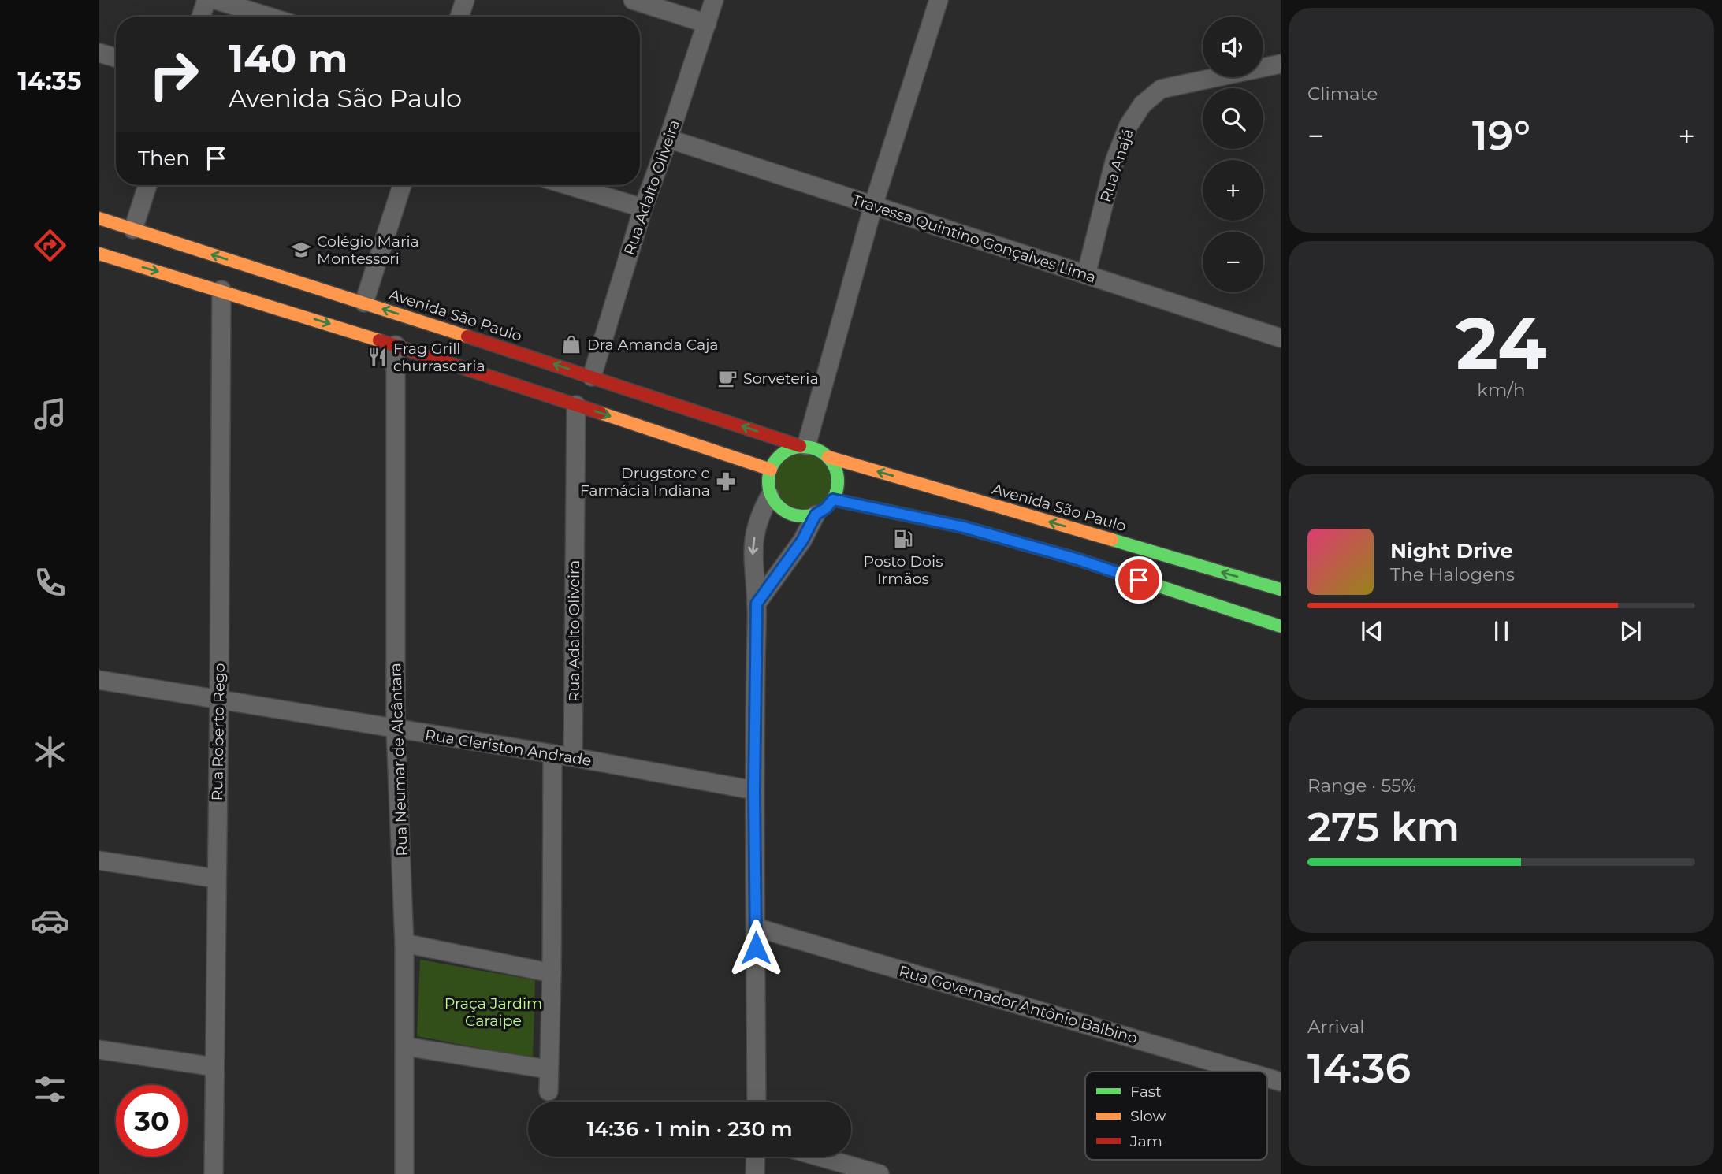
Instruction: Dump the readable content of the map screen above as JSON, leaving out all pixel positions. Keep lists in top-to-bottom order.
{
  "streets": {
    "main road": ["Avenida São Paulo"],
    "street": [
      "Rua Anajá",
      "Rua Adalto Oliveira",
      "Travessa Quintino Gonçalves Lima",
      "Rua Roberto Rego",
      "Rua Cleriston Andrade",
      "Rua Neumar de Alcântara",
      "Rua Governador Antônio Balbino"
    ]
  },
  "crossings": [
    ["Rua Anajá", "Travessa Quintino Gonçalves Lima"],
    ["Rua Adalto Oliveira", "Travessa Quintino Gonçalves Lima"],
    ["Rua Adalto Oliveira", "Avenida São Paulo"],
    ["Rua Adalto Oliveira", "Rua Cleriston Andrade"],
    ["Rua Roberto Rego", "Rua Cleriston Andrade"],
    ["Rua Cleriston Andrade", "Rua Neumar de Alcântara"]
  ],
  "parks": ["Praça Jardim Caraipe"],
  "places": {
    "school or university": ["Colégio Maria Montessori"],
    "shop": ["Dra Amanda Caja"],
    "restaurant": ["Frag Grill churrascaria"],
    "cafe": ["Sorveteria"],
    "pharmacy": ["Drugstore e Farmácia Indiana"],
    "fuel station": ["Posto Dois Irmãos"]
  },
  "legend": ["Fast", "Slow", "Jam"],
  "page": {
    "tabs": "14:35",
    "tile": [
      "Climate",
      ["24", "km/h"],
      ["Range · 55%", "275 km"],
      ["Arrival", "14:36"]
    ],
    "map_buttons": ["+", "−"],
    "turn": ["140 m", "Avenida São Paulo"],
    "heat": ["−", "19°", "+"],
    "then": "Then",
    "song": ["Night Drive", "The Halogens"],
    "limit": "30",
    "trip": "14:36 · 1 min · 230 m"
  }
}
